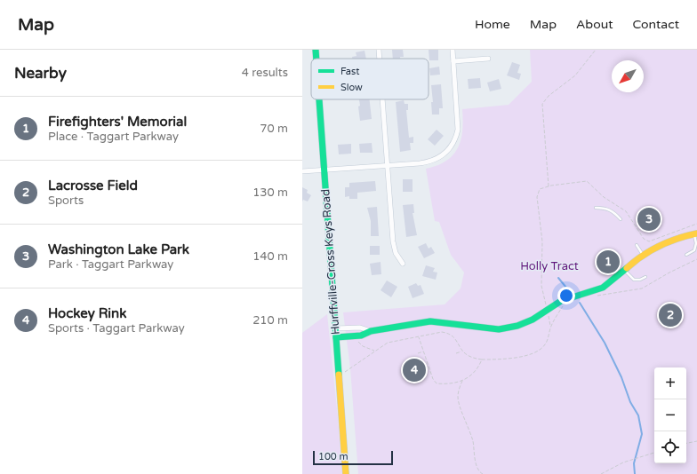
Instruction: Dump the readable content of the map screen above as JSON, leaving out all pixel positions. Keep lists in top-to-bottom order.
{
  "streets": {
    "main road": ["Hurffville-Cross Keys Road"]
  },
  "parks": ["Holly Tract"],
  "legend": ["Fast", "Slow"],
  "scale_bar": "100 m",
  "north": "bottom left",
  "page": {
    "header": "Map",
    "nav": [
      "Home",
      "Map",
      "About",
      "Contact"
    ],
    "heading": ["Nearby", "4 results"],
    "list": [
      {
        "mark": "1",
        "name": "Firefighters' Memorial",
        "note": "Place · Taggart Parkway",
        "value": "70 m"
      },
      {
        "mark": "2",
        "name": "Lacrosse Field",
        "note": "Sports",
        "value": "130 m"
      },
      {
        "mark": "3",
        "name": "Washington Lake Park",
        "note": "Park · Taggart Parkway",
        "value": "140 m"
      },
      {
        "mark": "4",
        "name": "Hockey Rink",
        "note": "Sports · Taggart Parkway",
        "value": "210 m"
      }
    ],
    "pins": [
      "3",
      "1",
      "2",
      "4"
    ],
    "map_buttons": ["+", "−"],
    "scale": "100 m"
  }
}
